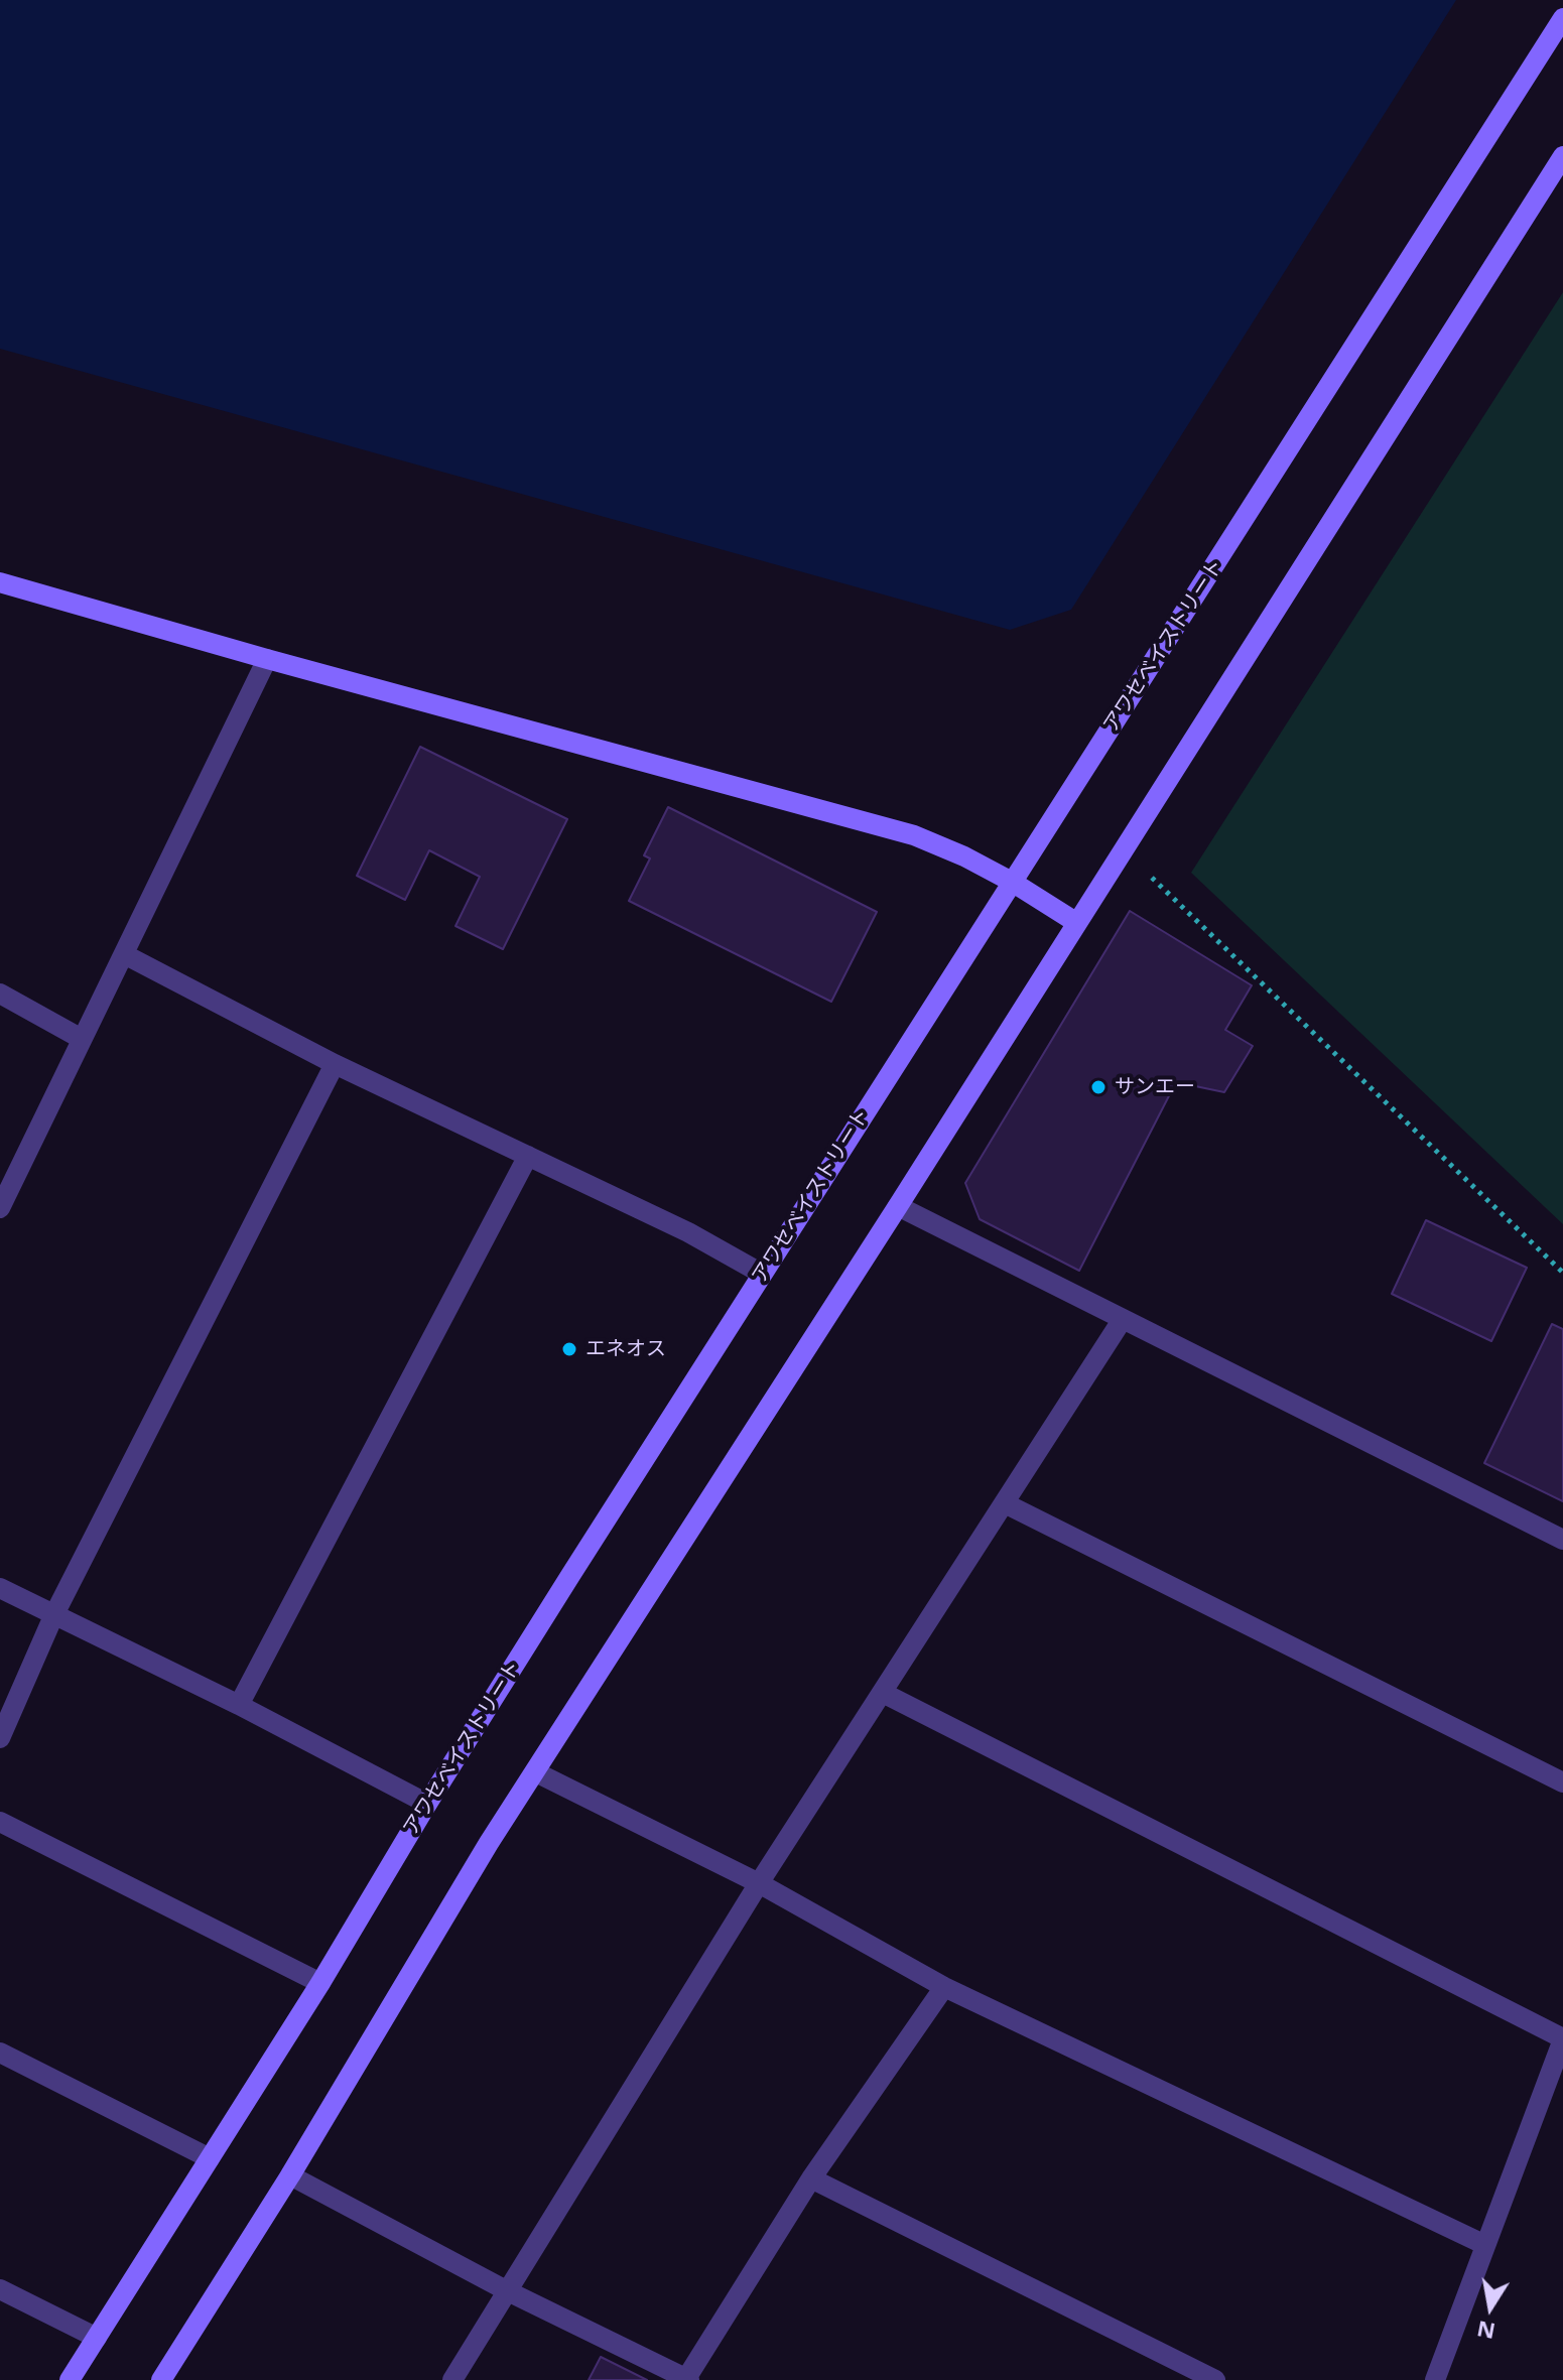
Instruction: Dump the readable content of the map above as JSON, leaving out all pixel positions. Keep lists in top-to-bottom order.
{
  "streets": {
    "main road": ["アワセベイストリート"]
  },
  "places": ["サンエー", "エネオス"],
  "north": "bottom"
}
